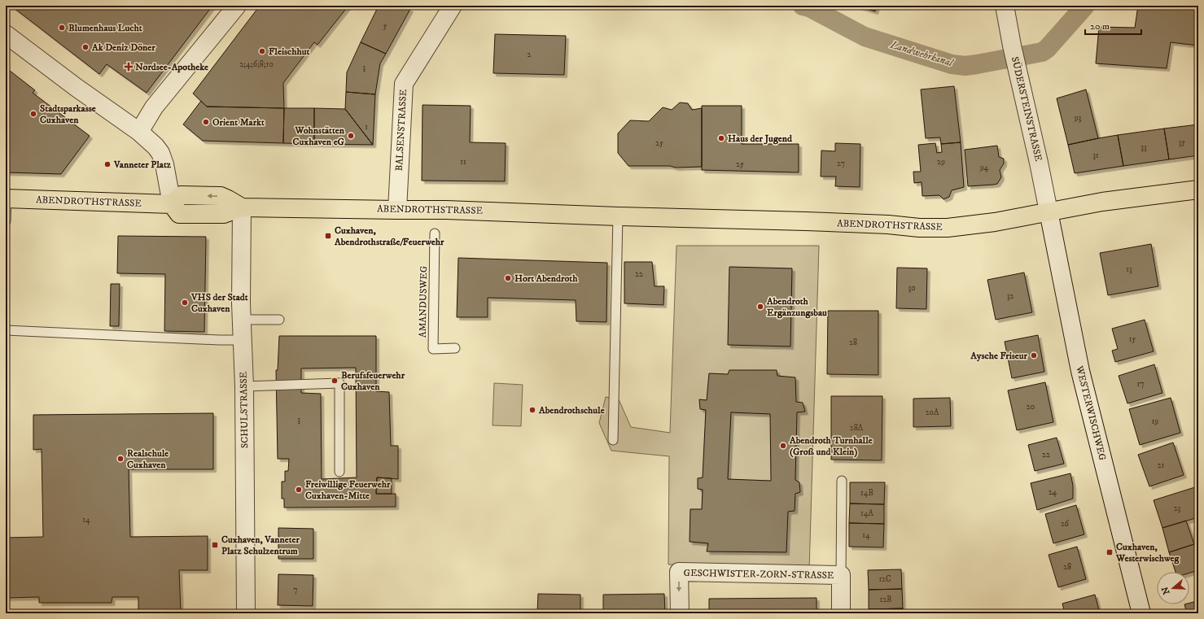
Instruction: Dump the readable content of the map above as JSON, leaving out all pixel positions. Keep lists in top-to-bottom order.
{
  "streets": {
    "main road": ["ABENDROTHSTRASSE"],
    "street": [
      "SÜDERSTEINSTRASSE",
      "BALSENSTRASSE",
      "SCHULSTRASSE",
      "WESTERWISCHWEG",
      "GESCHWISTER-ZORN-STRASSE"
    ],
    "lane": ["AMANDUSWEG"]
  },
  "crossings": [
    ["SÜDERSTEINSTRASSE", "ABENDROTHSTRASSE"],
    ["SÜDERSTEINSTRASSE", "WESTERWISCHWEG"],
    ["BALSENSTRASSE", "ABENDROTHSTRASSE"],
    ["ABENDROTHSTRASSE", "SCHULSTRASSE"],
    ["ABENDROTHSTRASSE", "WESTERWISCHWEG"]
  ],
  "one_way": ["GESCHWISTER-ZORN-STRASSE"],
  "water": ["Landwehrkanal"],
  "places": {
    "other": [
      "Blumenhaus Lucht",
      "Ak Deniz Döner",
      "Fleischhut",
      "Stadtsparkasse Cuxhaven",
      "Orient Markt",
      "Wohnstätten Cuxhaven eG",
      "Haus der Jugend",
      "Vanneter Platz",
      "Hort Abendroth",
      "VHS der Stadt Cuxhaven",
      "Abendroth Ergänzungsbau",
      "Aysche Friseur",
      "Berufsfeuerwehr Cuxhaven",
      "Abendrothschule",
      "Abendroth Turnhalle (Groß und Klein)",
      "Realschule Cuxhaven",
      "Freiwillige Feuerwehr Cuxhaven-Mitte"
    ],
    "health": ["Nordsee-Apotheke"],
    "transit": ["Cuxhaven, Abendrothstraße/Feuerwehr", "Cuxhaven, Vanneter Platz Schulzentrum", "Cuxhaven, Westerwischweg"]
  },
  "house_numbers": [
    "5",
    "2",
    "2;4;6;8;10",
    "3",
    "93",
    "1",
    "35",
    "25",
    "33",
    "31",
    "11",
    "29",
    "27",
    "25",
    "94",
    "13",
    "22",
    "30",
    "32",
    "15",
    "28",
    "17",
    "20",
    "20A",
    "3",
    "19",
    "28A",
    "22",
    "21",
    "24",
    "14B",
    "23",
    "14A",
    "14",
    "26",
    "14",
    "28",
    "12C",
    "7",
    "12B"
  ],
  "scale_bar": "20 m",
  "north": "left"
}
